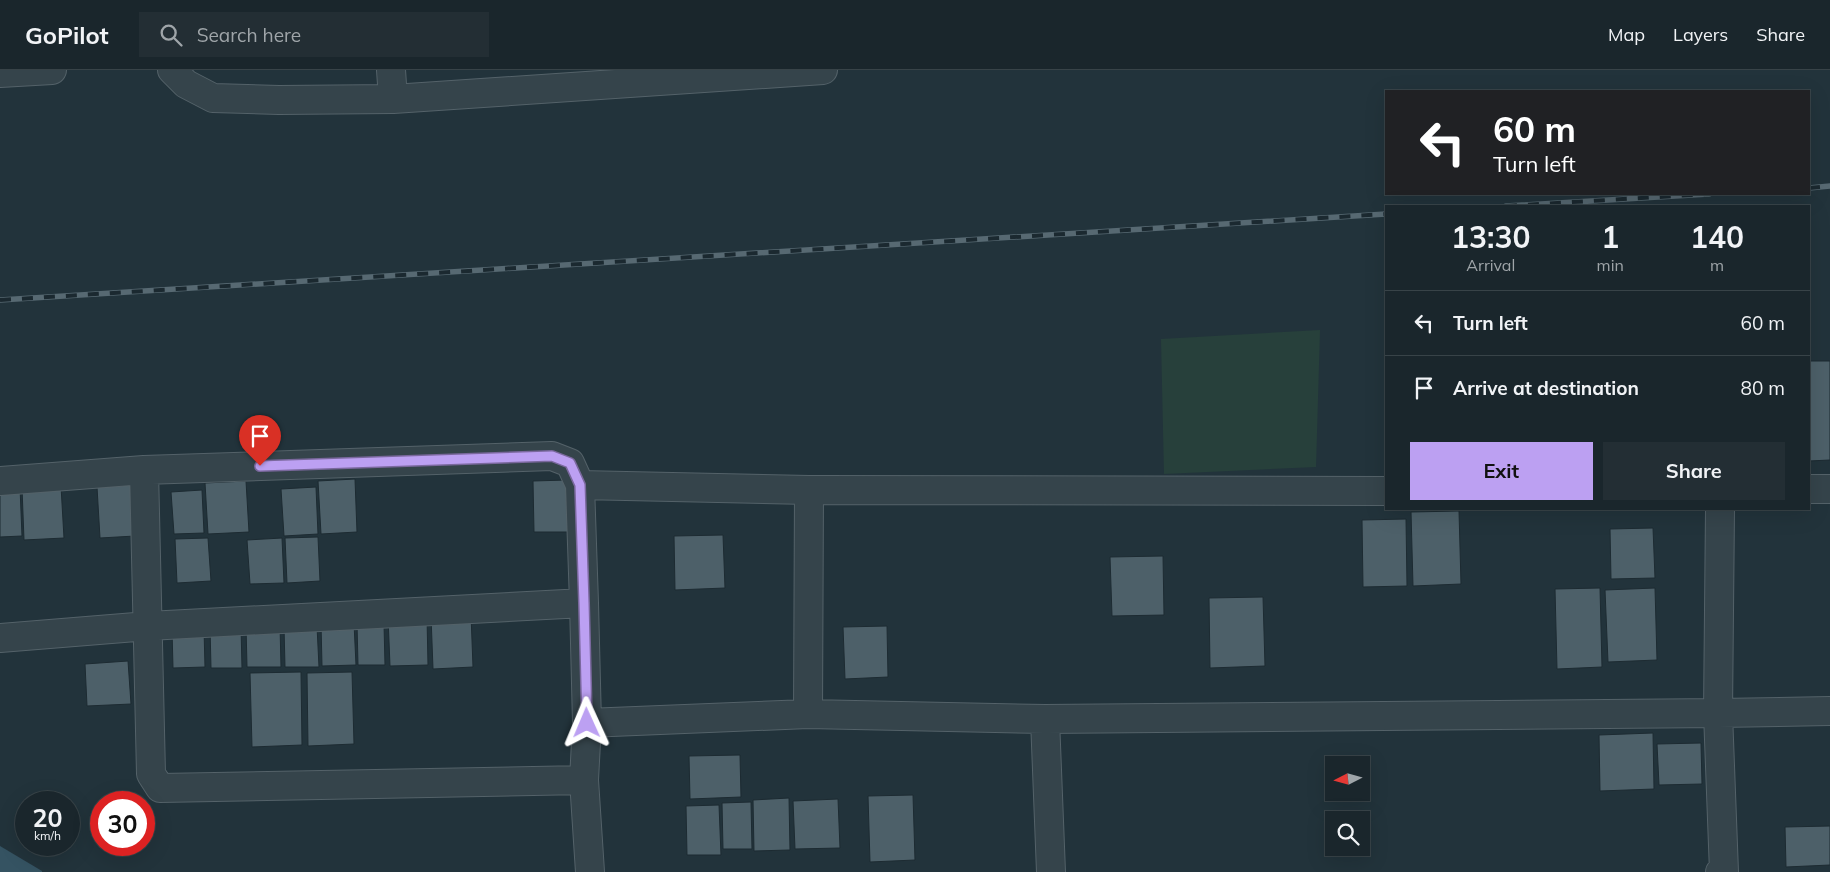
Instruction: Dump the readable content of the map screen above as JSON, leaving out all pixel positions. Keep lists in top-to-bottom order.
{
  "north": "left",
  "page": {
    "header": "GoPilot",
    "search": "Search here",
    "nav": ["Map", "Layers", "Share"],
    "turn": ["60 m", "Turn left"],
    "eta": [
      "13:30",
      "Arrival",
      "1",
      "min",
      "140",
      "m"
    ],
    "list": [
      {
        "name": "Turn left",
        "value": "60 m"
      },
      {
        "name": "Arrive at destination",
        "value": "80 m"
      }
    ],
    "buttons": ["Exit", "Share"],
    "speed": "20 km/h",
    "limit": "30"
  }
}
